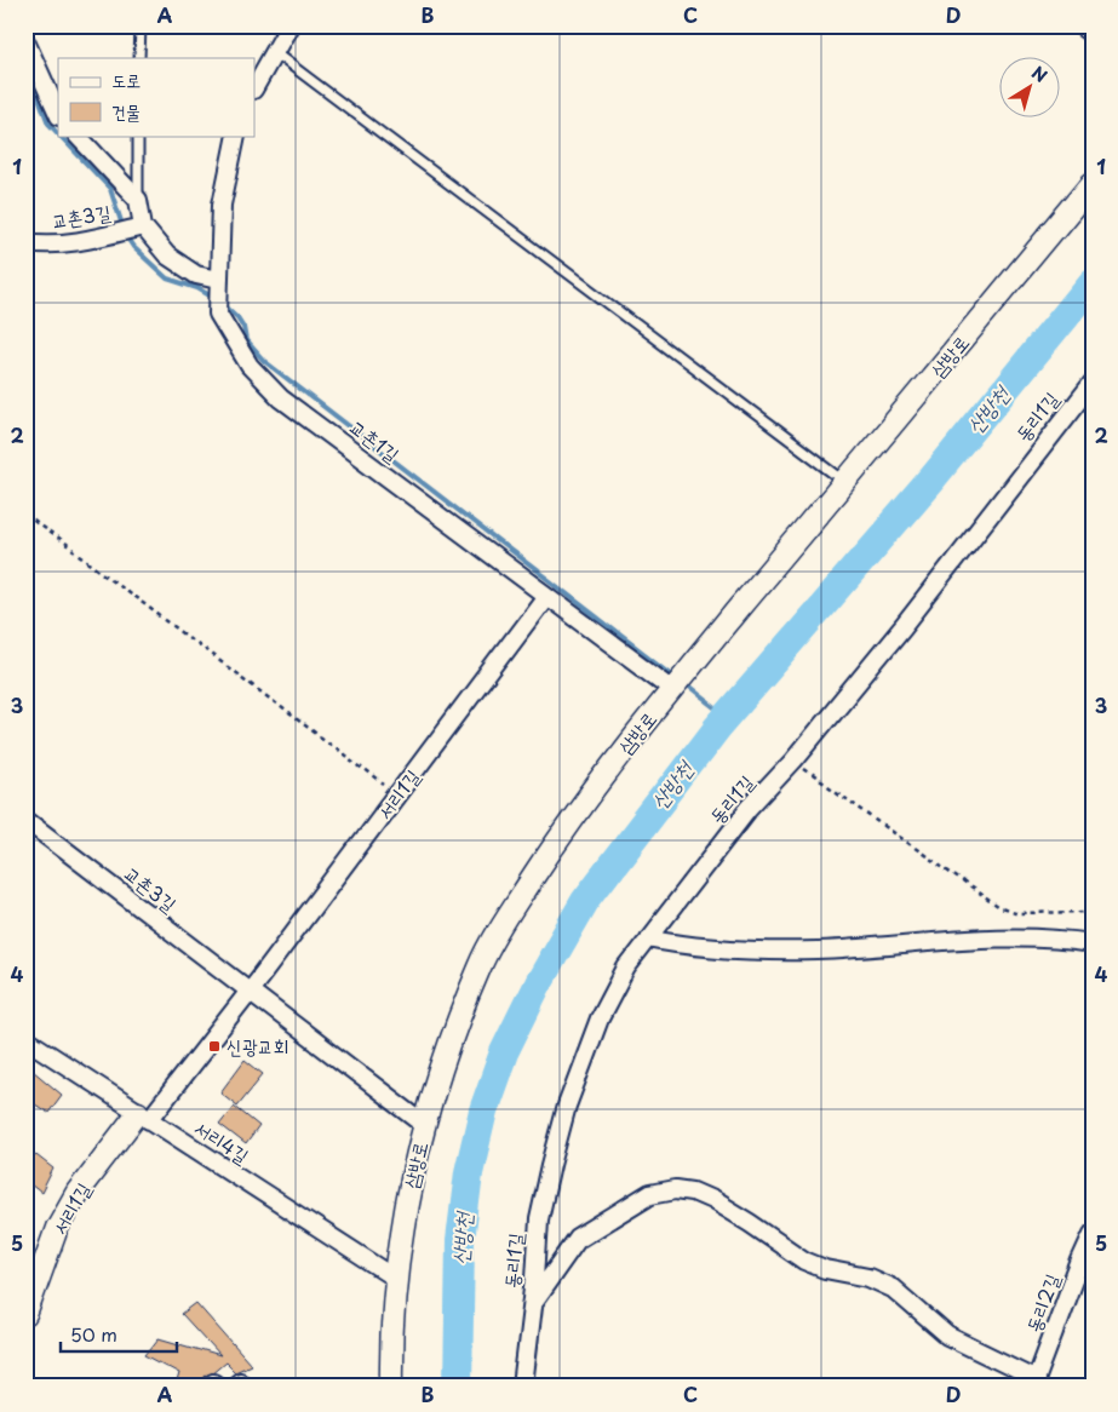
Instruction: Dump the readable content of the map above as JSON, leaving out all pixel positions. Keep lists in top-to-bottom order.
{
  "streets": {
    "street": [
      "교촌3길",
      "삼방로",
      "동리1길",
      "교촌1길",
      "서리1길",
      "서리4길",
      "동리2길"
    ]
  },
  "crossings": [
    ["교촌3길", "서리1길"],
    ["삼방로", "교촌1길"],
    ["삼방로", "서리4길"],
    ["동리1길", "동리2길"],
    ["교촌1길", "서리1길"],
    ["서리1길", "서리4길"]
  ],
  "water": ["산방천"],
  "places": {
    "transit": ["신광교회"]
  },
  "legend": ["도로", "건물"],
  "scale_bar": "50 m",
  "north": "top right",
  "grid": {
    "columns": [
      "A",
      "B",
      "C",
      "D"
    ],
    "rows": [
      "1",
      "2",
      "3",
      "4",
      "5"
    ]
  }
}
